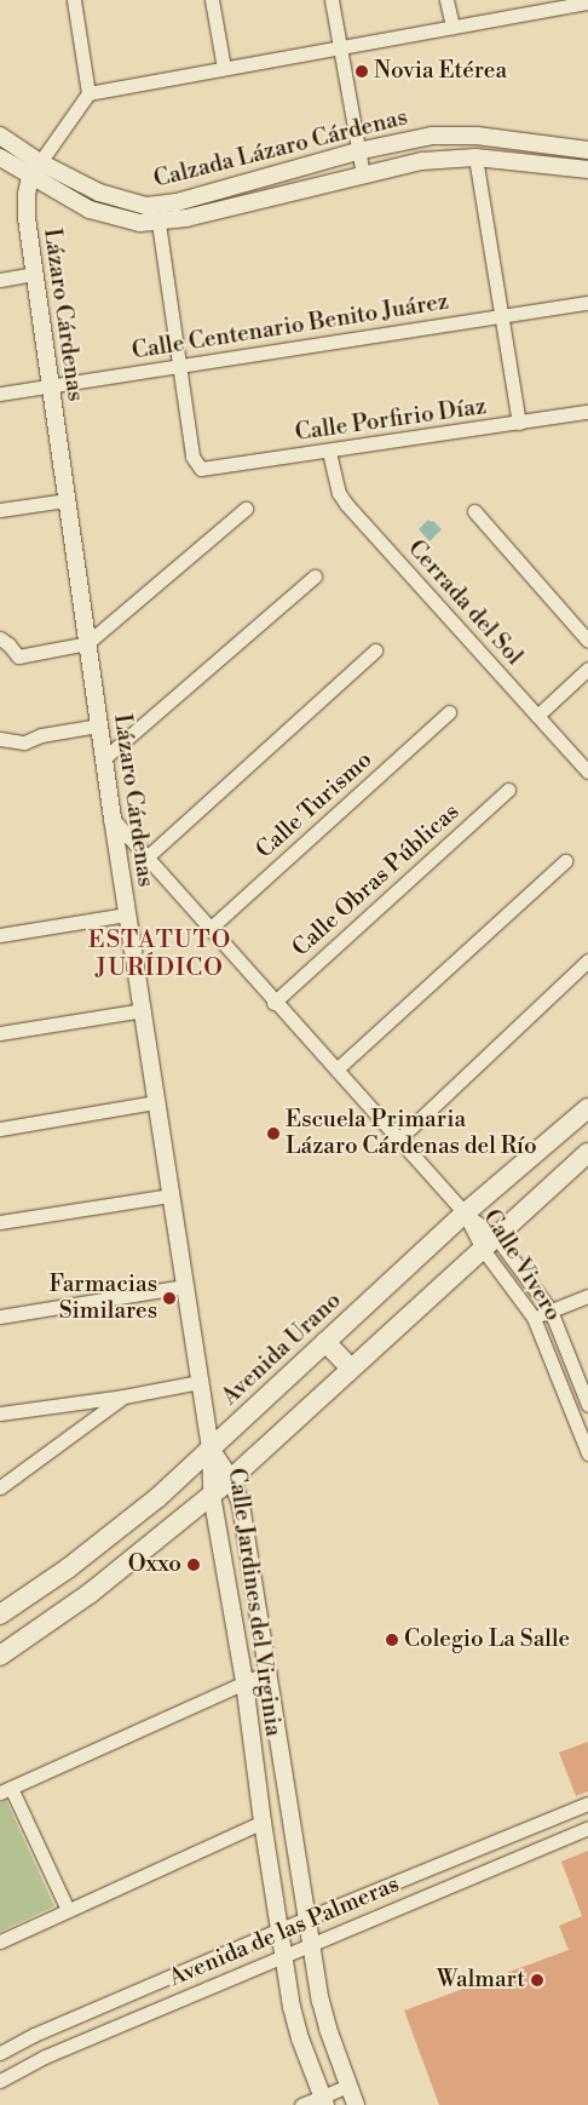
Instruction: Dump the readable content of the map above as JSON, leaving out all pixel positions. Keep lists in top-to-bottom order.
{
  "streets": {
    "main road": ["Avenida Urano"],
    "street": [
      "Calzada Lázaro Cárdenas",
      "Lázaro Cárdenas",
      "Calle Centenario Benito Juárez",
      "Calle Porfirio Díaz",
      "Cerrada del Sol",
      "Calle Turismo",
      "Calle Obras Públicas",
      "Calle Vivero",
      "Calle Jardines del Virginia",
      "Avenida de las Palmeras"
    ]
  },
  "crossings": [
    ["Calzada Lázaro Cárdenas", "Lázaro Cárdenas"],
    ["Lázaro Cárdenas", "Calle Centenario Benito Juárez"],
    ["Lázaro Cárdenas", "Calle Vivero"],
    ["Lázaro Cárdenas", "Avenida Urano"],
    ["Lázaro Cárdenas", "Calle Jardines del Virginia"],
    ["Calle Centenario Benito Juárez", "Calle Porfirio Díaz"],
    ["Calle Porfirio Díaz", "Cerrada del Sol"],
    ["Calle Turismo", "Calle Vivero"],
    ["Calle Obras Públicas", "Calle Vivero"],
    ["Calle Vivero", "Avenida Urano"],
    ["Avenida Urano", "Calle Jardines del Virginia"],
    ["Calle Jardines del Virginia", "Avenida de las Palmeras"]
  ],
  "districts": ["ESTATUTO JURÍDICO"],
  "places": [
    "Novia Etérea",
    "Escuela Primaria Lázaro Cárdenas del Río",
    "Farmacias Similares",
    "Oxxo",
    "Colegio La Salle",
    "Walmart"
  ]
}
